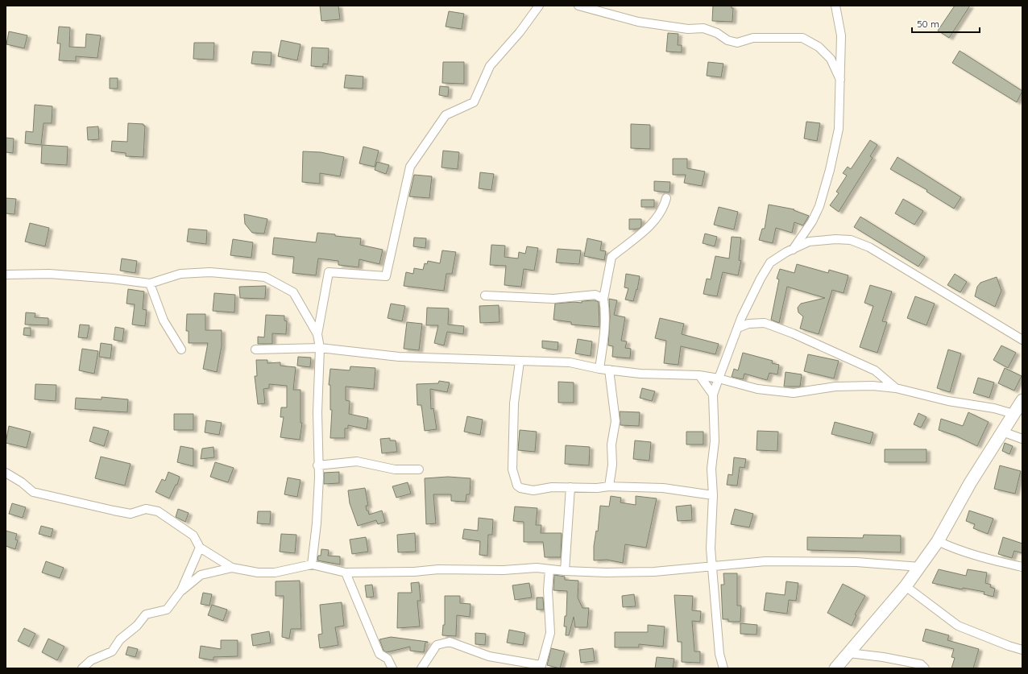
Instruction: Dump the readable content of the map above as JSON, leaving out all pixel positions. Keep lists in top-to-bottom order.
{
  "scale_bar": "50 m"
}
